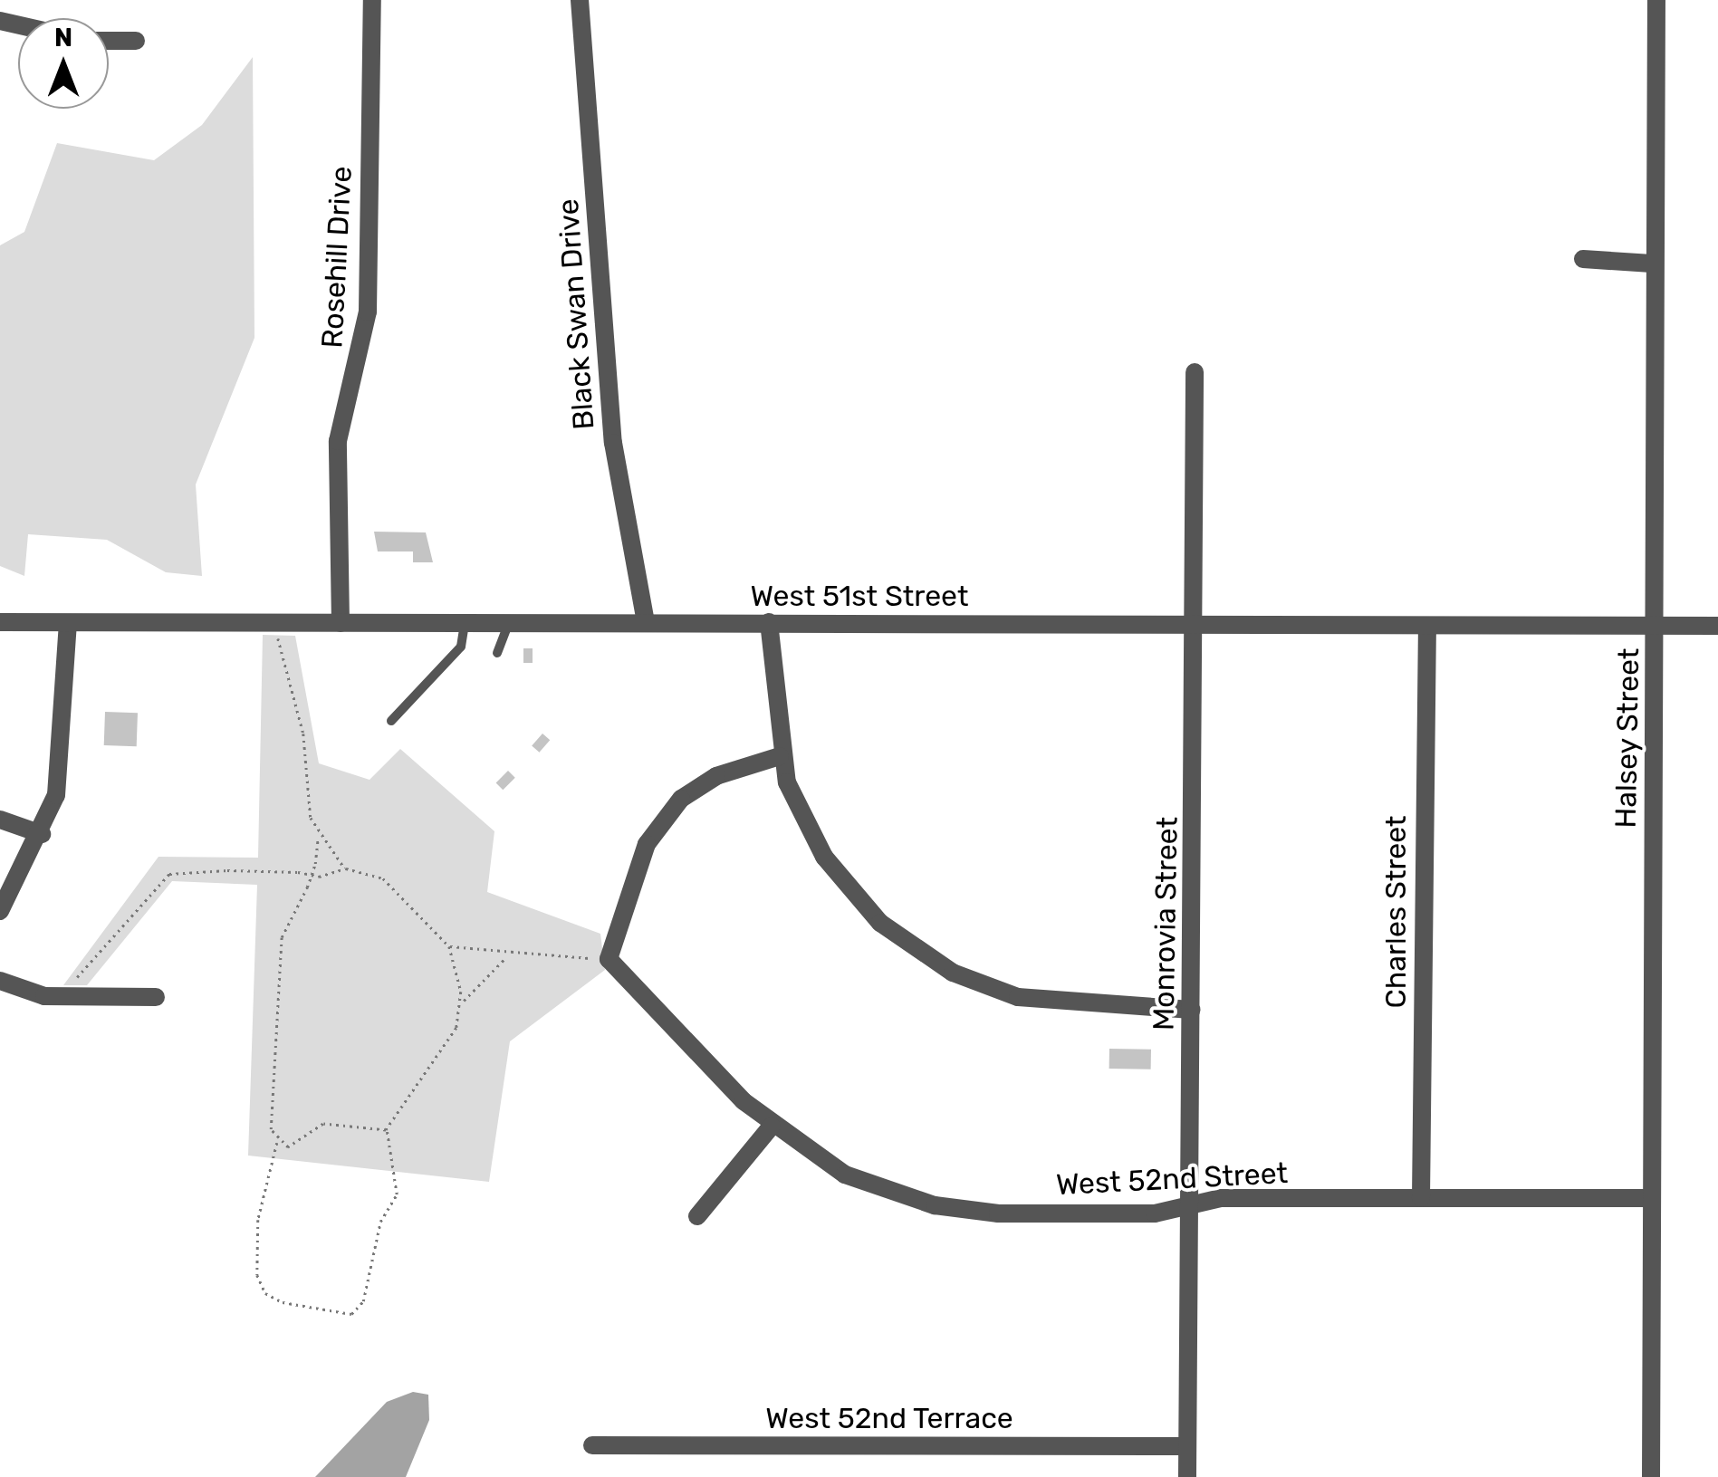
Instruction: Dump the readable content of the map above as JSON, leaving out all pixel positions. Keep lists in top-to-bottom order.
{
  "streets": {
    "street": [
      "Rosehill Drive",
      "Black Swan Drive",
      "West 51st Street",
      "Halsey Street",
      "Charles Street",
      "Monrovia Street",
      "West 52nd Street",
      "West 52nd Terrace"
    ]
  },
  "crossings": [
    ["Rosehill Drive", "West 51st Street"],
    ["Black Swan Drive", "West 51st Street"],
    ["West 51st Street", "Halsey Street"],
    ["West 51st Street", "Charles Street"],
    ["West 51st Street", "Monrovia Street"],
    ["Halsey Street", "West 52nd Street"],
    ["Charles Street", "West 52nd Street"],
    ["Monrovia Street", "West 52nd Street"],
    ["Monrovia Street", "West 52nd Terrace"]
  ],
  "north": "top"
}
